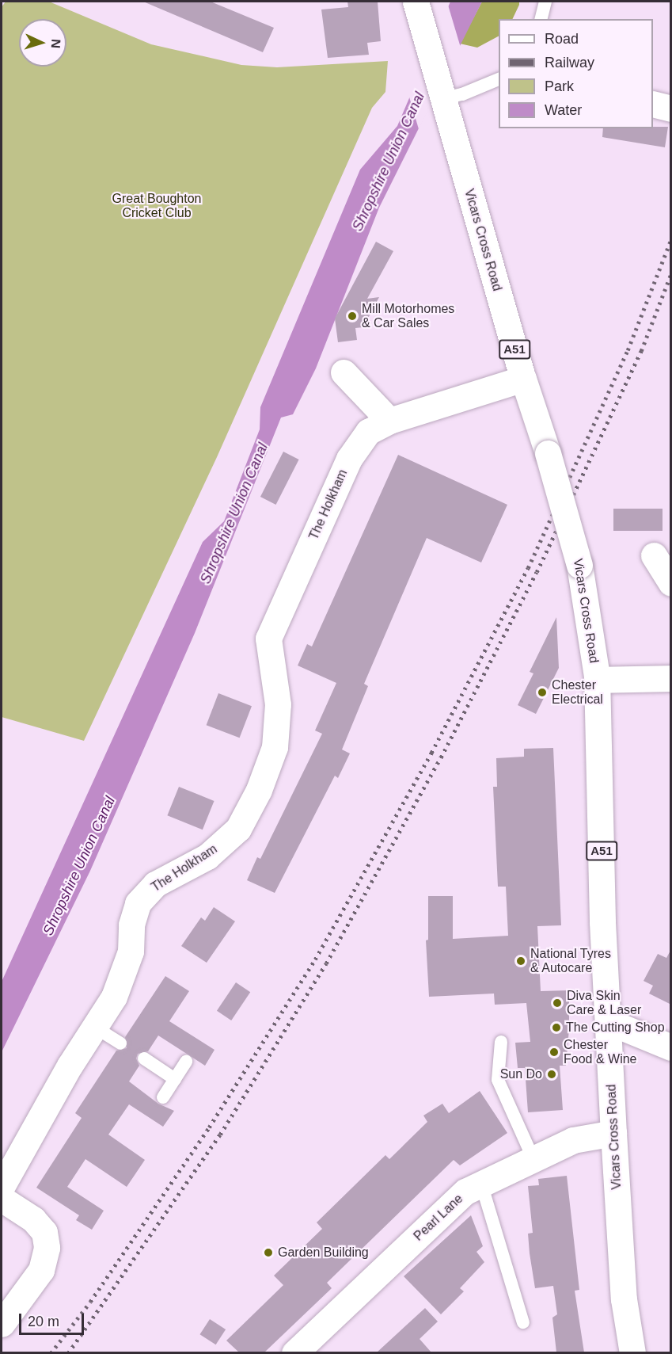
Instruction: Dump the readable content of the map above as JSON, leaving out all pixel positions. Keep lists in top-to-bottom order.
{
  "streets": {
    "main road": [
      "Vicars Cross Road",
      "A51",
      "The Holkham",
      "Pearl Lane"
    ]
  },
  "crossings": [
    ["Vicars Cross Road", "A51"],
    ["Vicars Cross Road", "The Holkham"],
    ["Vicars Cross Road", "Pearl Lane"]
  ],
  "water": ["Shropshire Union Canal"],
  "parks": ["Great Boughton Cricket Club"],
  "places": [
    "Mill Motorhomes & Car Sales",
    "Chester Electrical",
    "National Tyres & Autocare",
    "Diva Skin Care & Laser",
    "The Cutting Shop",
    "Chester Food & Wine",
    "Sun Do",
    "Garden Building"
  ],
  "legend": [
    "Road",
    "Railway",
    "Park",
    "Water"
  ],
  "scale_bar": "20 m",
  "north": "right"
}
